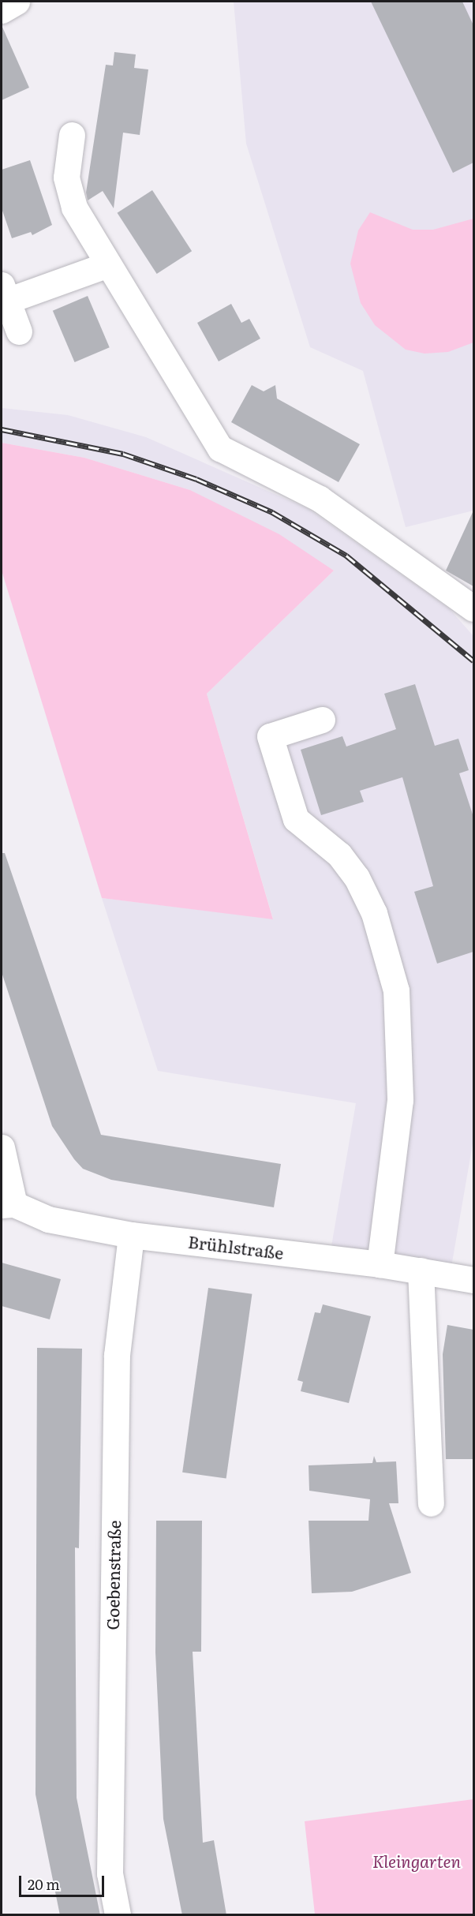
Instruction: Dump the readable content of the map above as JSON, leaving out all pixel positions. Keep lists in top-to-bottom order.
{
  "streets": {
    "street": ["Brühlstraße", "Goebenstraße"]
  },
  "crossings": [
    ["Brühlstraße", "Goebenstraße"]
  ],
  "parks": ["Kleingarten"],
  "scale_bar": "20 m"
}
